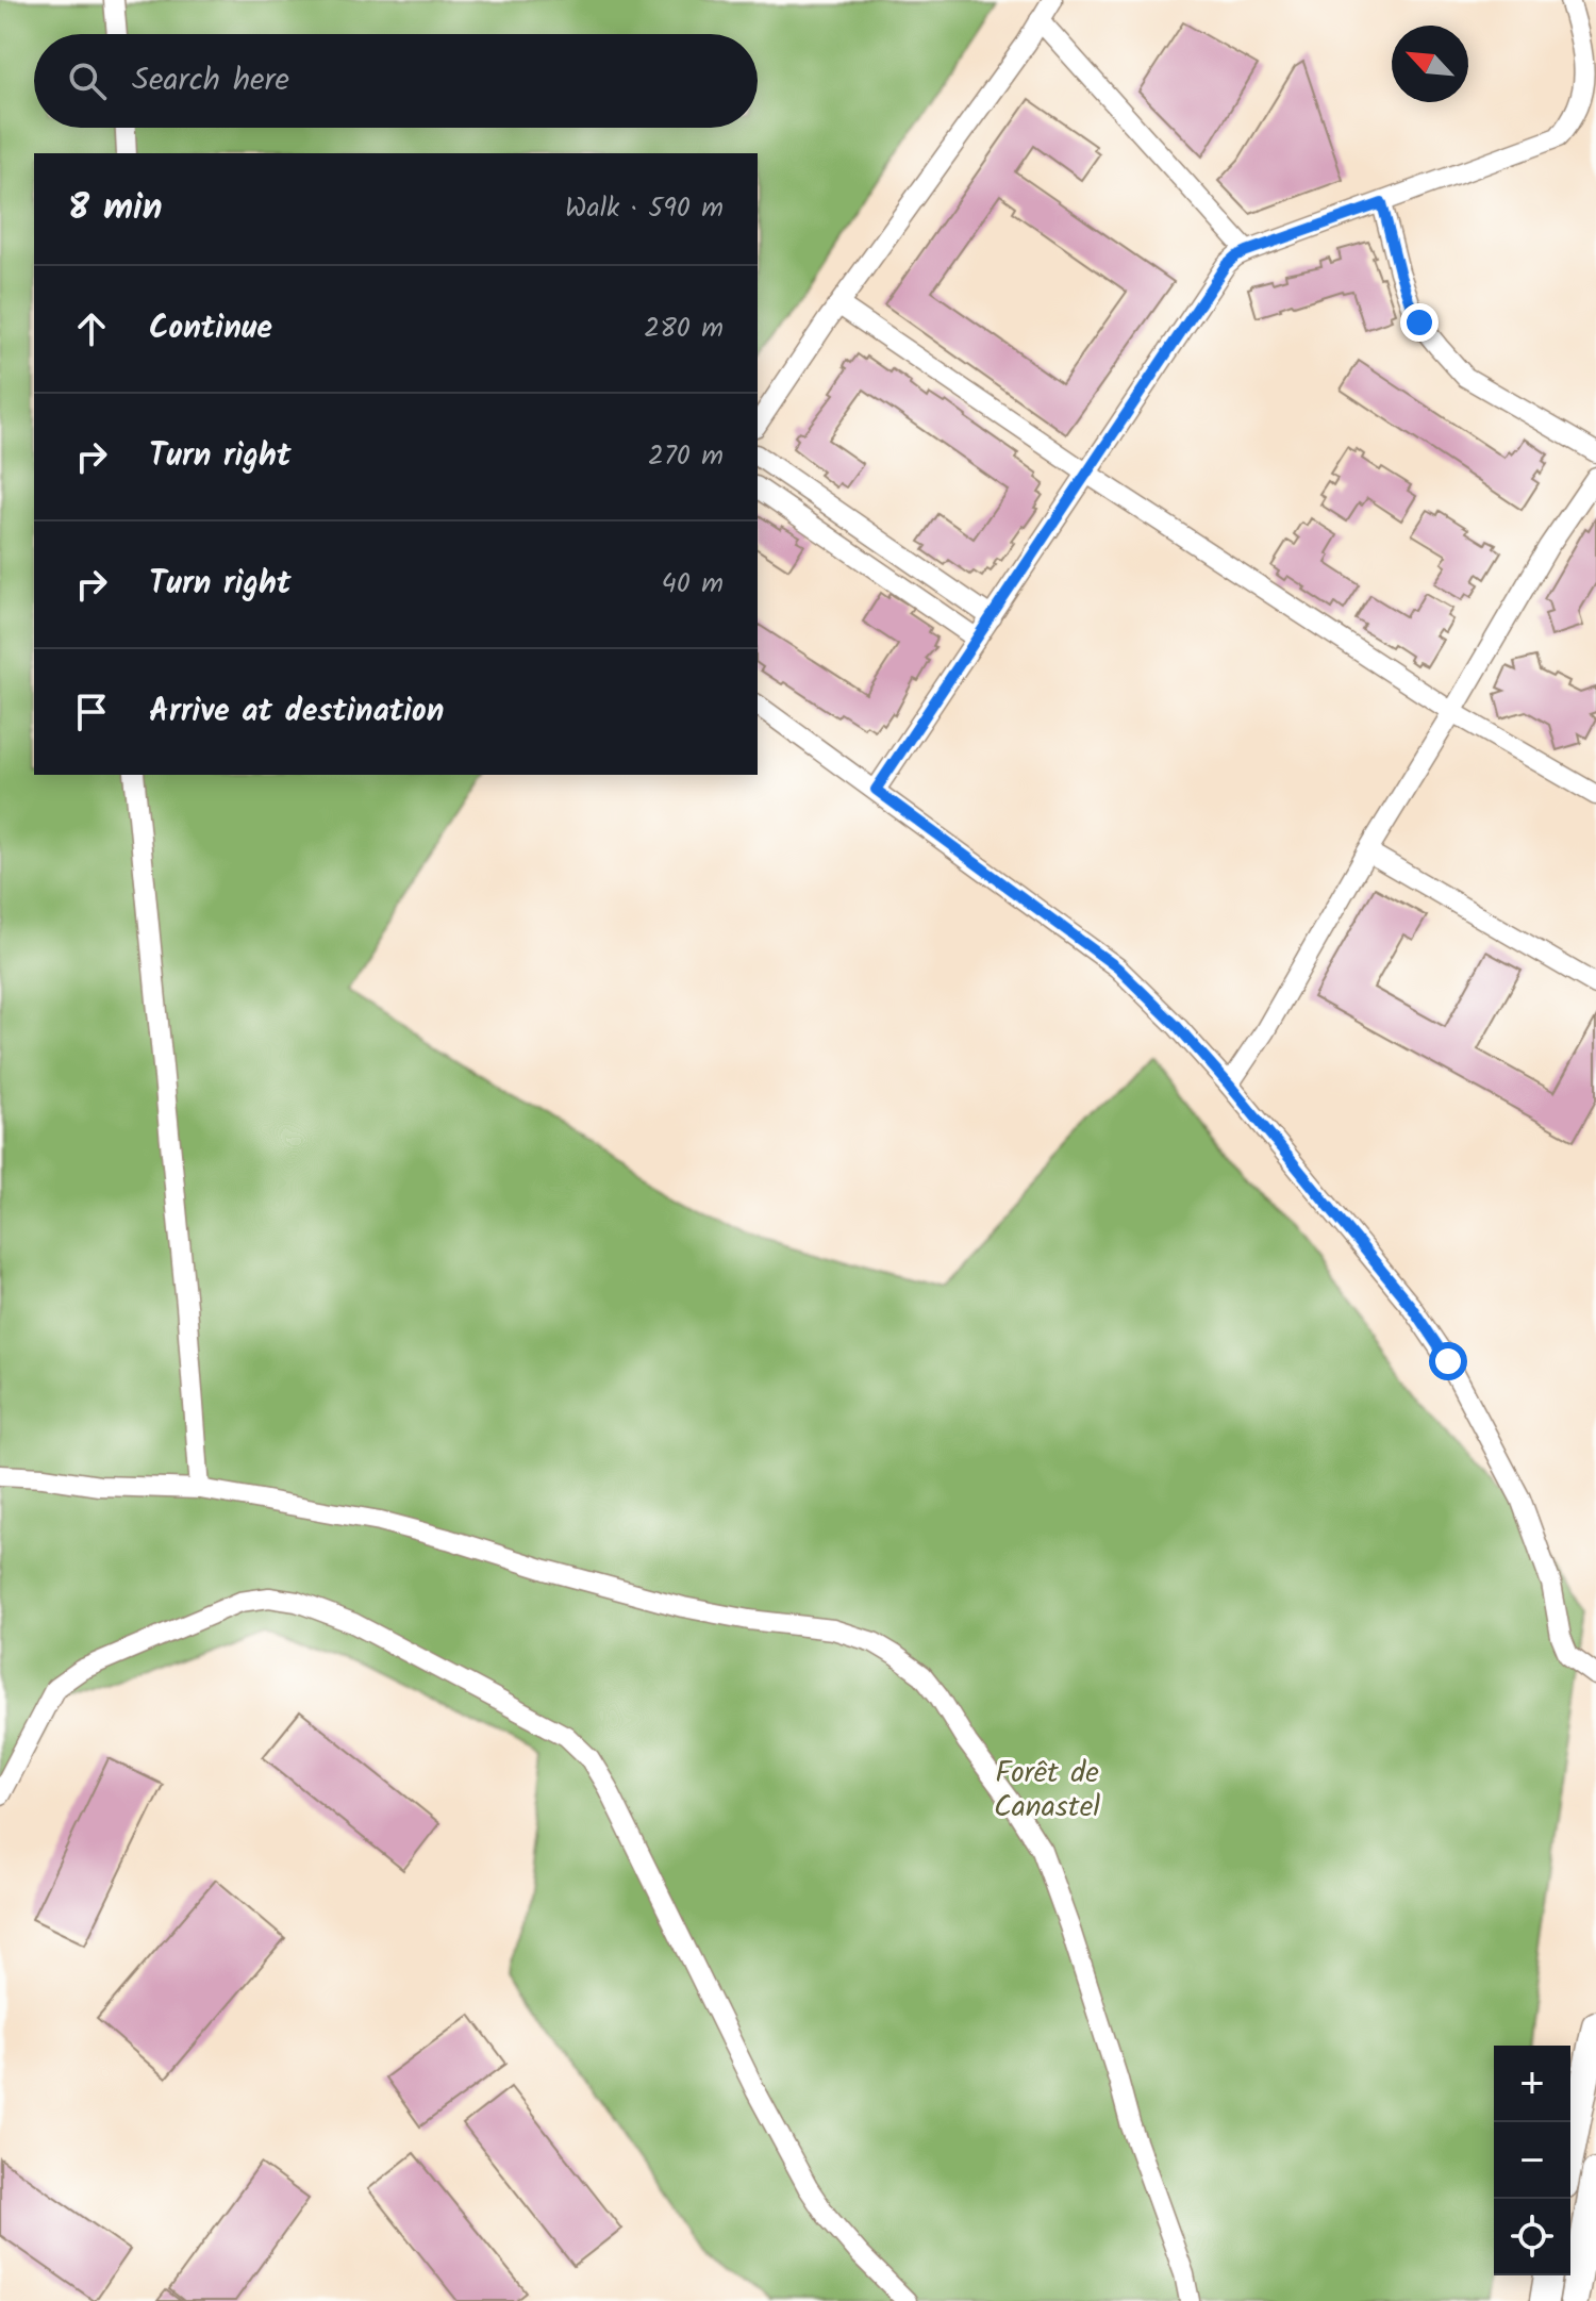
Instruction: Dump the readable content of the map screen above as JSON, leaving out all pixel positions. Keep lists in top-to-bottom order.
{
  "parks": ["Forêt de Canastel"],
  "north": "top left",
  "page": {
    "search": "Search here",
    "heading": ["8 min", "Walk · 590 m"],
    "list": [
      ["Continue", "280 m"],
      ["Turn right", "270 m"],
      ["Turn right", "40 m"],
      "Arrive at destination"
    ],
    "map_buttons": ["+", "−"]
  }
}
